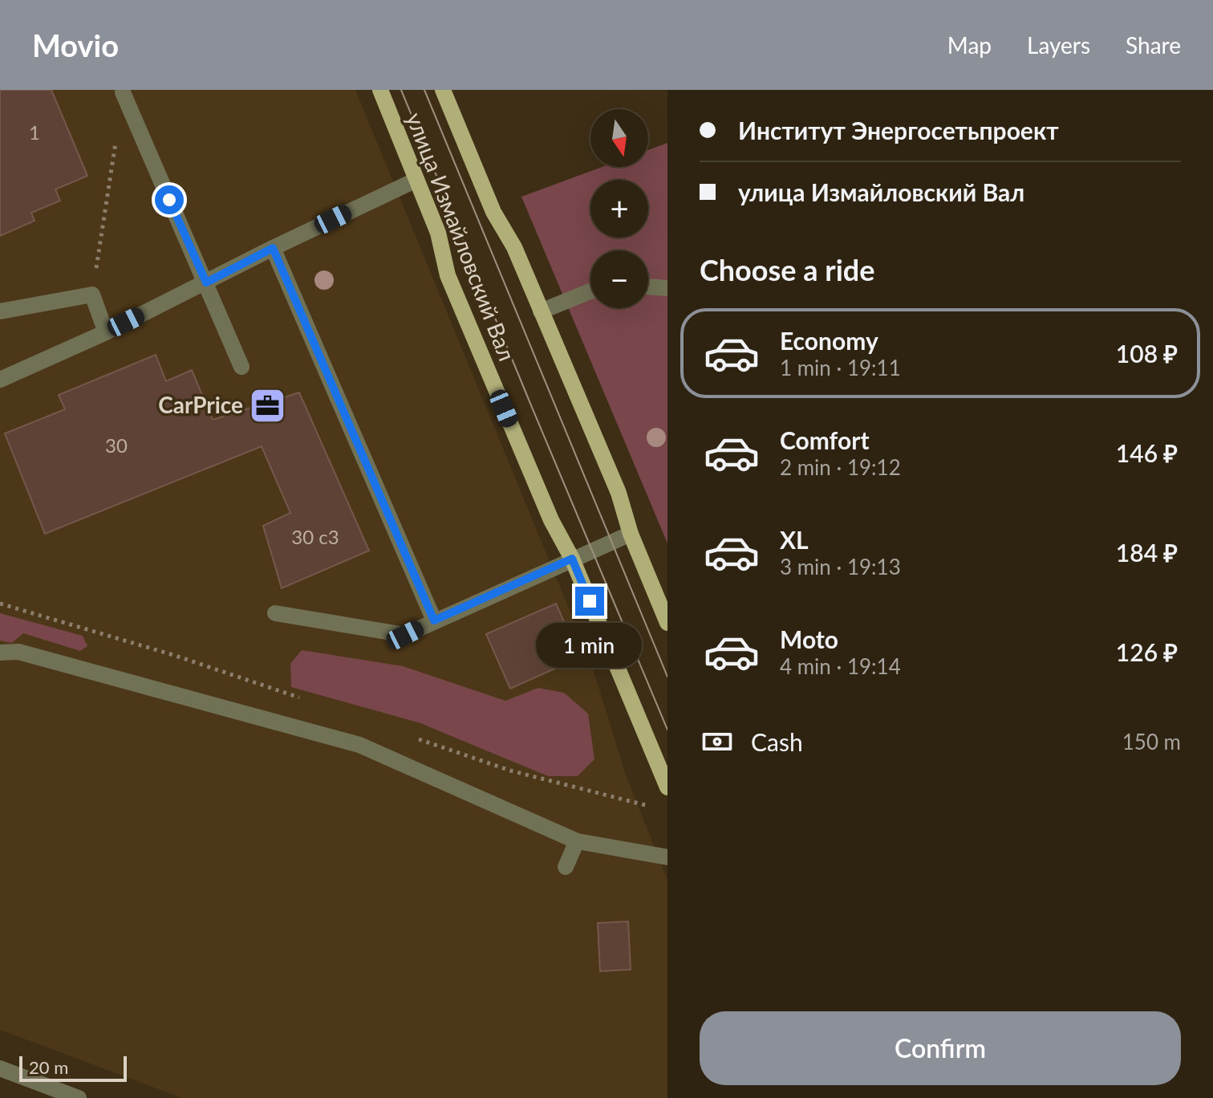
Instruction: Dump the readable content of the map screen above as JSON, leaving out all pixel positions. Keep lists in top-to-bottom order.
{
  "streets": {
    "main road": ["улица Измайловский Вал"]
  },
  "places": {
    "office": ["CarPrice"]
  },
  "house_numbers": ["1", "30", "30 с3"],
  "scale_bar": "20 m",
  "north": "bottom",
  "page": {
    "header": "Movio",
    "nav": ["Map", "Layers", "Share"],
    "banner": ["Институт Энергосетьпроект", "улица Измайловский Вал"],
    "map_buttons": ["+", "−"],
    "heading": "Choose a ride",
    "list": [
      {
        "name": "Economy",
        "note": "1 min · 19:11",
        "value": "108 ₽"
      },
      {
        "name": "Comfort",
        "note": "2 min · 19:12",
        "value": "146 ₽"
      },
      {
        "name": "XL",
        "note": "3 min · 19:13",
        "value": "184 ₽"
      },
      {
        "name": "Moto",
        "note": "4 min · 19:14",
        "value": "126 ₽"
      }
    ],
    "bubble": "1 min",
    "pay": ["Cash", "150 m"],
    "buttons": "Confirm",
    "scale": "20 m"
  }
}
